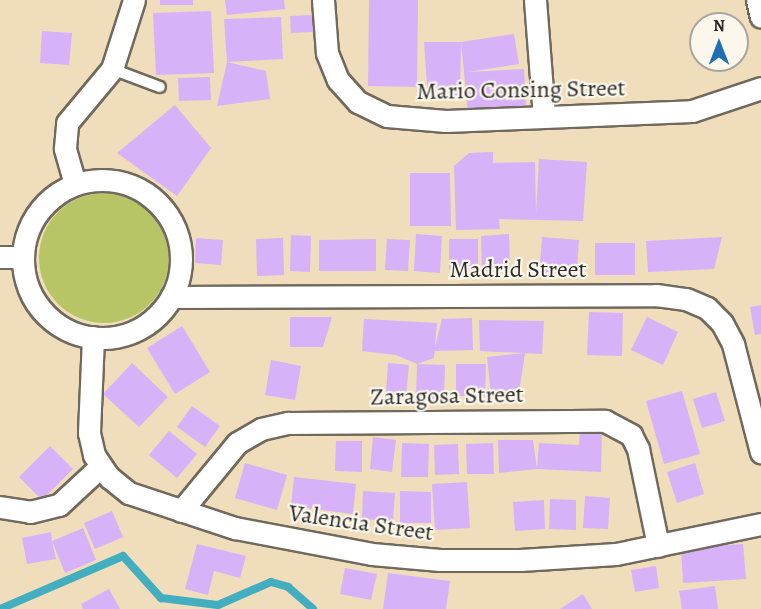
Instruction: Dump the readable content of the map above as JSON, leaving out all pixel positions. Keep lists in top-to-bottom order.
{
  "streets": {
    "street": [
      "Mario Consing Street",
      "Madrid Street",
      "Zaragosa Street",
      "Valencia Street"
    ]
  },
  "crossings": [
    ["Madrid Street", "Valencia Street"],
    ["Zaragosa Street", "Valencia Street"]
  ],
  "north": "top"
}
